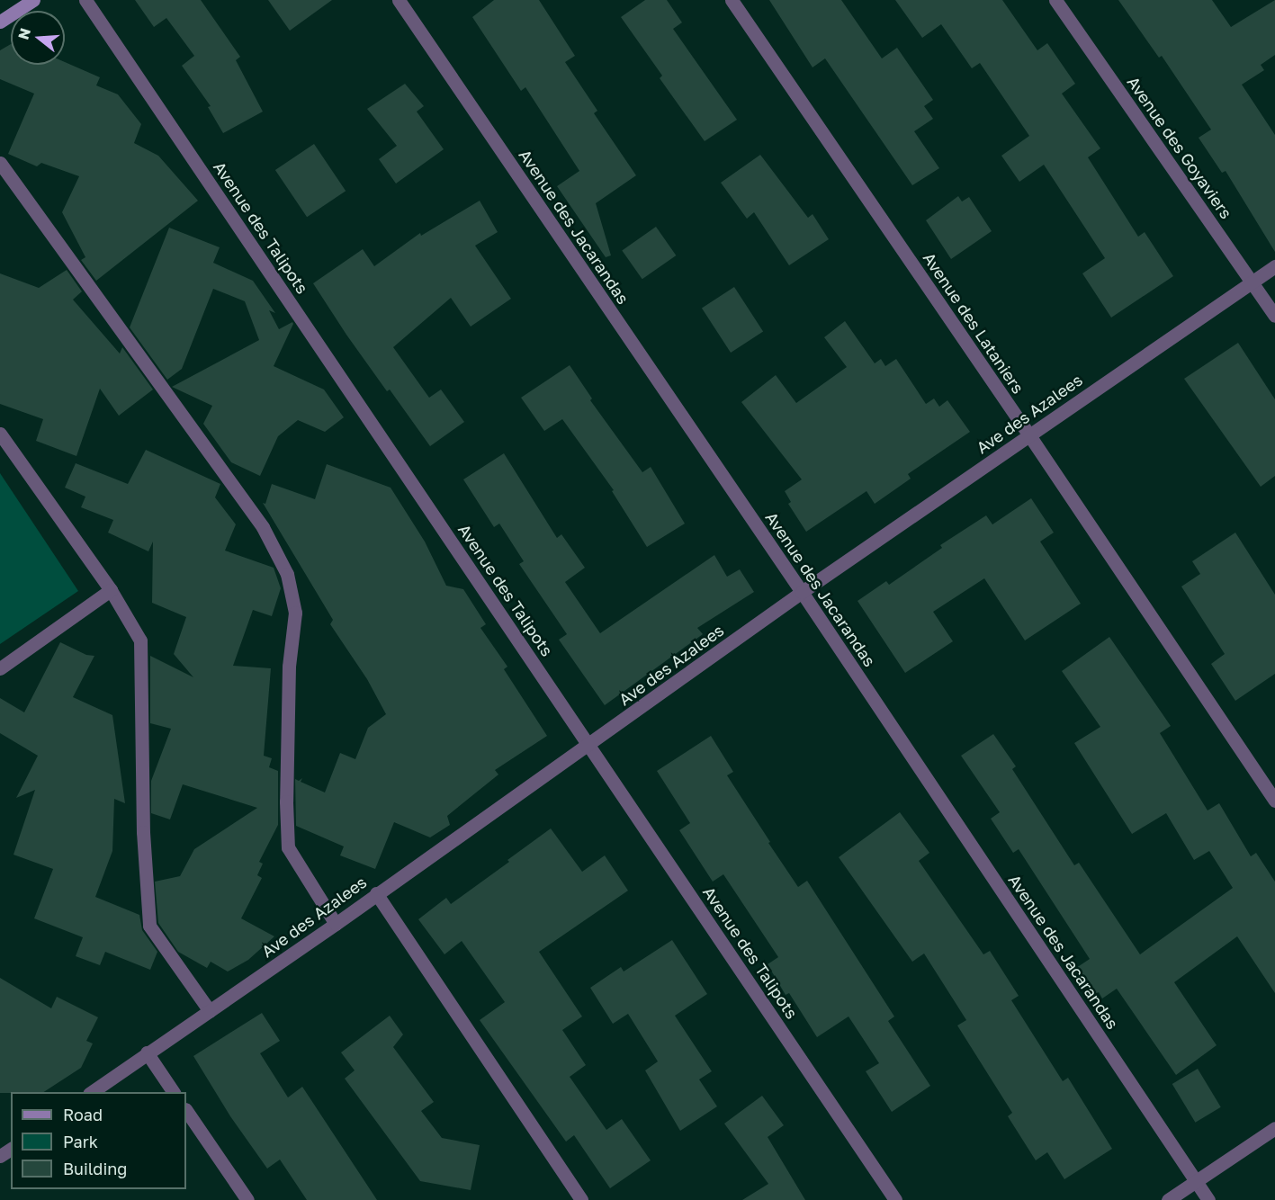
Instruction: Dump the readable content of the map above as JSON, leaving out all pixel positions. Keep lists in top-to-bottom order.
{
  "streets": {
    "street": [
      "Avenue des Goyaviers",
      "Avenue des Jacarandas",
      "Avenue des Talipots",
      "Avenue des Lataniers",
      "Ave des Azalees"
    ]
  },
  "crossings": [
    ["Avenue des Goyaviers", "Ave des Azalees"],
    ["Avenue des Jacarandas", "Ave des Azalees"],
    ["Avenue des Talipots", "Ave des Azalees"],
    ["Avenue des Lataniers", "Ave des Azalees"]
  ],
  "legend": ["Road", "Park", "Building"],
  "north": "left"
}
